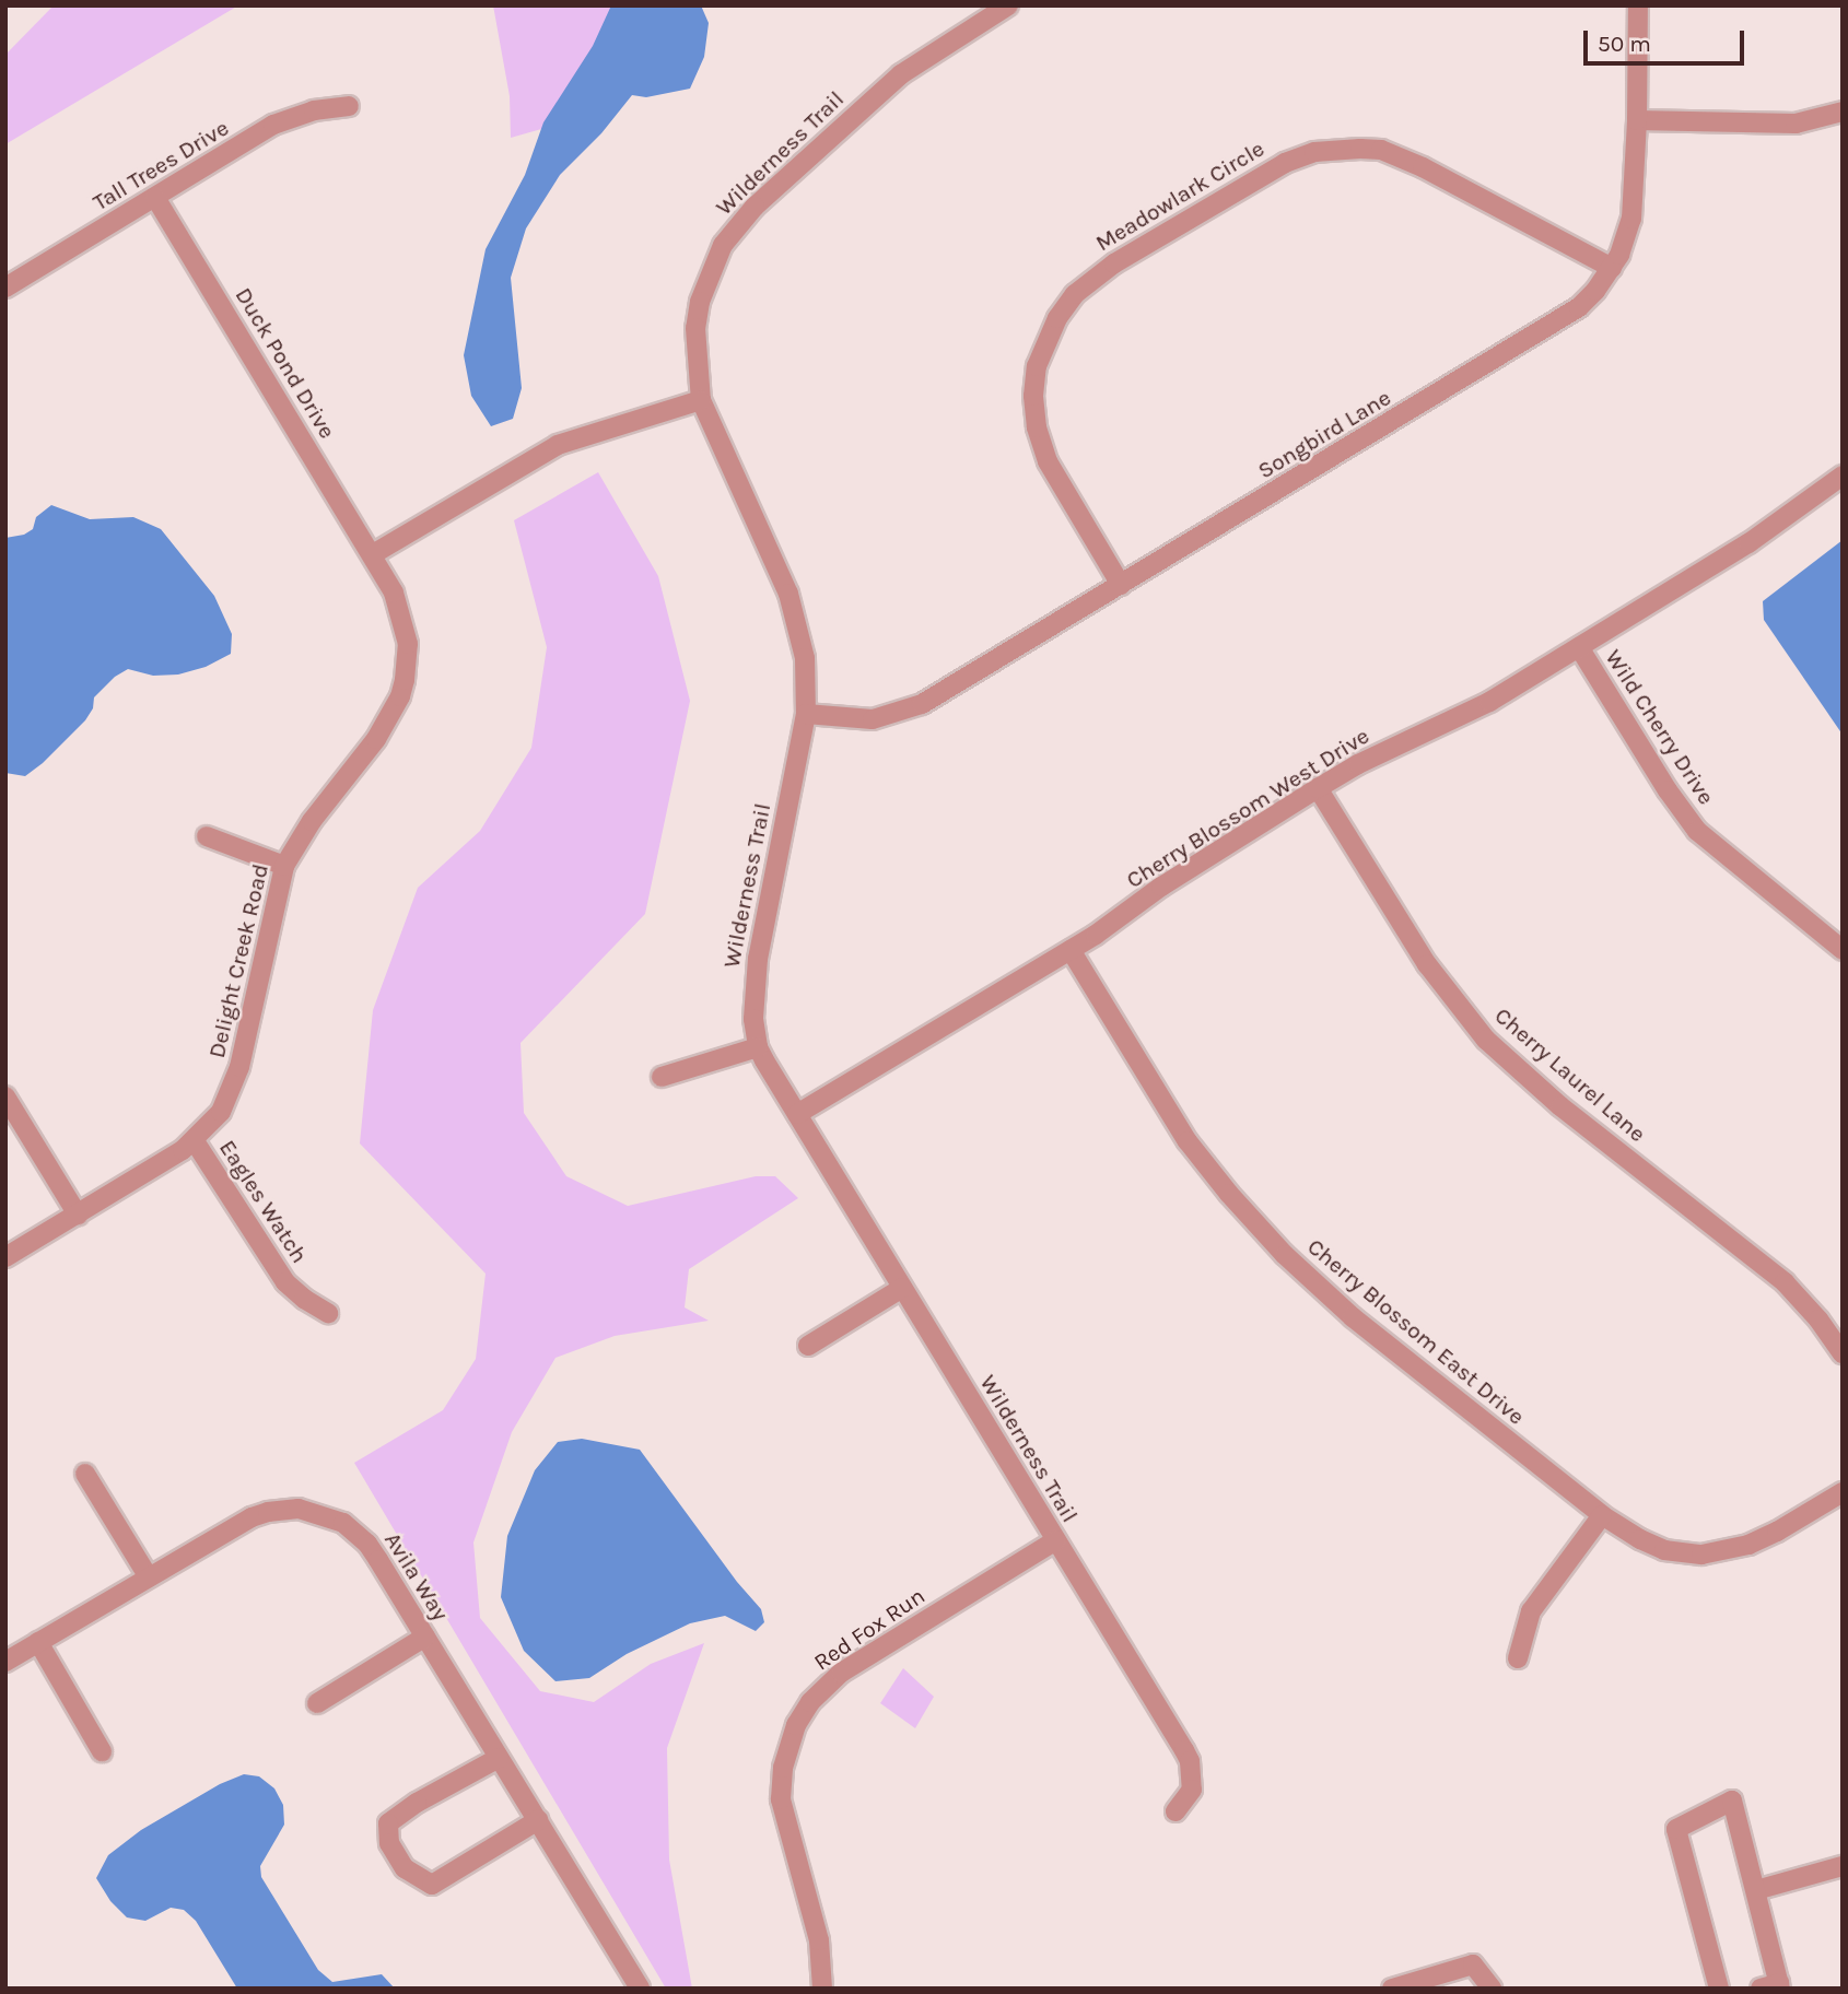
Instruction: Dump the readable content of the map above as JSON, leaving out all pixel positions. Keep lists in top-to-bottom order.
{
  "streets": {
    "street": [
      "Wilderness Trail",
      "Tall Trees Drive",
      "Meadowlark Circle",
      "Duck Pond Drive",
      "Songbird Lane",
      "Wild Cherry Drive",
      "Cherry Blossom West Drive",
      "Delight Creek Road",
      "Cherry Laurel Lane",
      "Eagles Watch",
      "Cherry Blossom East Drive",
      "Avila Way",
      "Red Fox Run"
    ]
  },
  "crossings": [
    ["Wilderness Trail", "Songbird Lane"],
    ["Wilderness Trail", "Cherry Blossom West Drive"],
    ["Wilderness Trail", "Red Fox Run"],
    ["Tall Trees Drive", "Duck Pond Drive"],
    ["Meadowlark Circle", "Songbird Lane"],
    ["Duck Pond Drive", "Delight Creek Road"],
    ["Wild Cherry Drive", "Cherry Blossom West Drive"],
    ["Cherry Blossom West Drive", "Cherry Laurel Lane"],
    ["Cherry Blossom West Drive", "Cherry Blossom East Drive"],
    ["Delight Creek Road", "Eagles Watch"]
  ],
  "scale_bar": "50 m"
}
